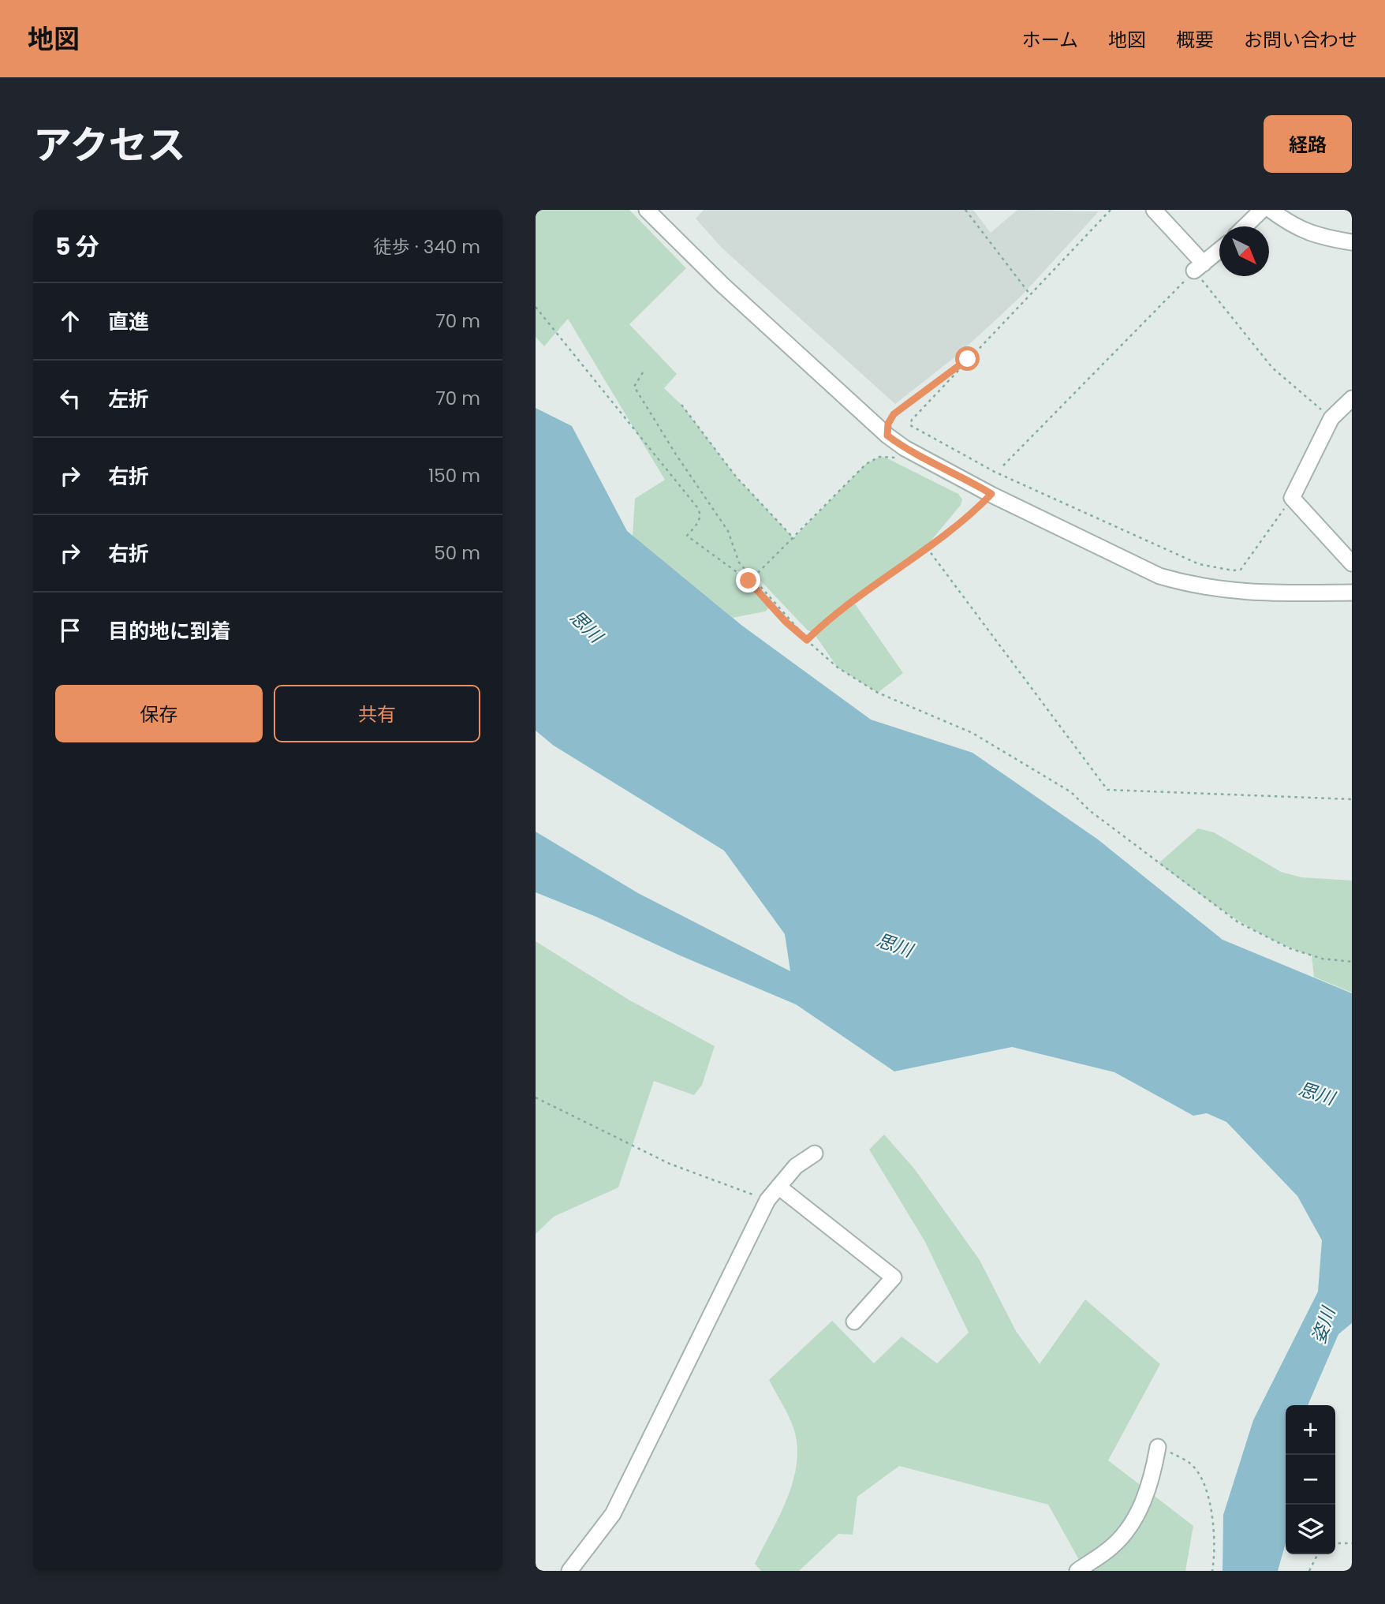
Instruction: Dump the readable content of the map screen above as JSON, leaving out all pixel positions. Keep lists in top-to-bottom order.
{
  "water": ["思川", "姿川"],
  "north": "bottom right",
  "page": {
    "header": "地図",
    "nav": [
      "ホーム",
      "地図",
      "概要",
      "お問い合わせ"
    ],
    "title": "アクセス",
    "buttons": [
      "経路",
      ["保存", "共有"]
    ],
    "heading": ["5 分", "徒歩 · 340 m"],
    "list": [
      ["直進", "70 m"],
      ["左折", "70 m"],
      ["右折", "150 m"],
      ["右折", "50 m"],
      "目的地に到着"
    ],
    "map_buttons": ["+", "−"]
  }
}
